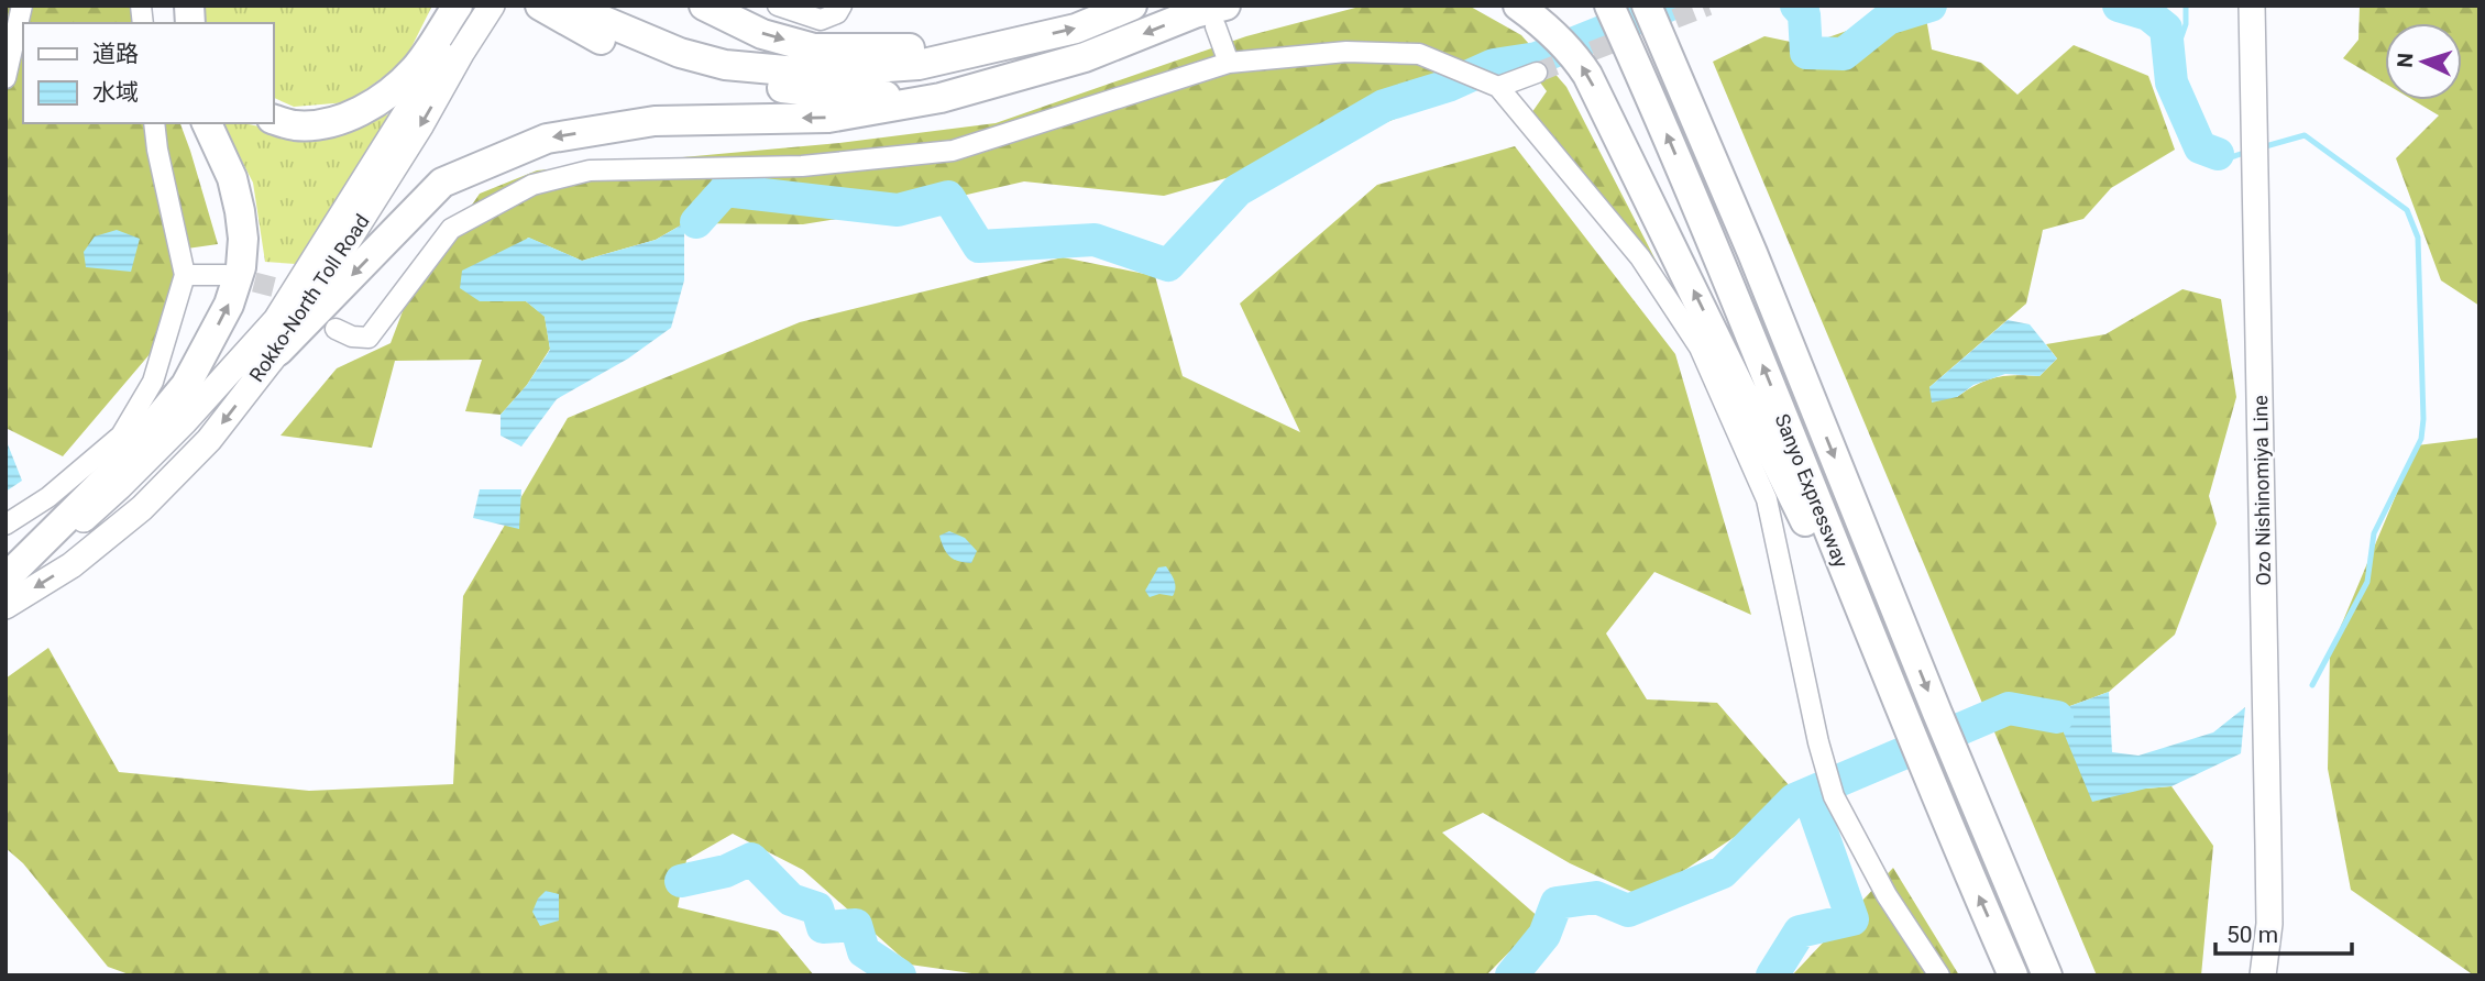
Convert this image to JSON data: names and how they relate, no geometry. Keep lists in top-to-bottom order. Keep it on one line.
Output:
{"streets":{"highway":["Sanyo Expressway"],"main road":["Rokko-North Toll Road","Ozo Nishinomiya Line"]},"legend":["道路","水域"],"scale_bar":"50 m","north":"left"}
